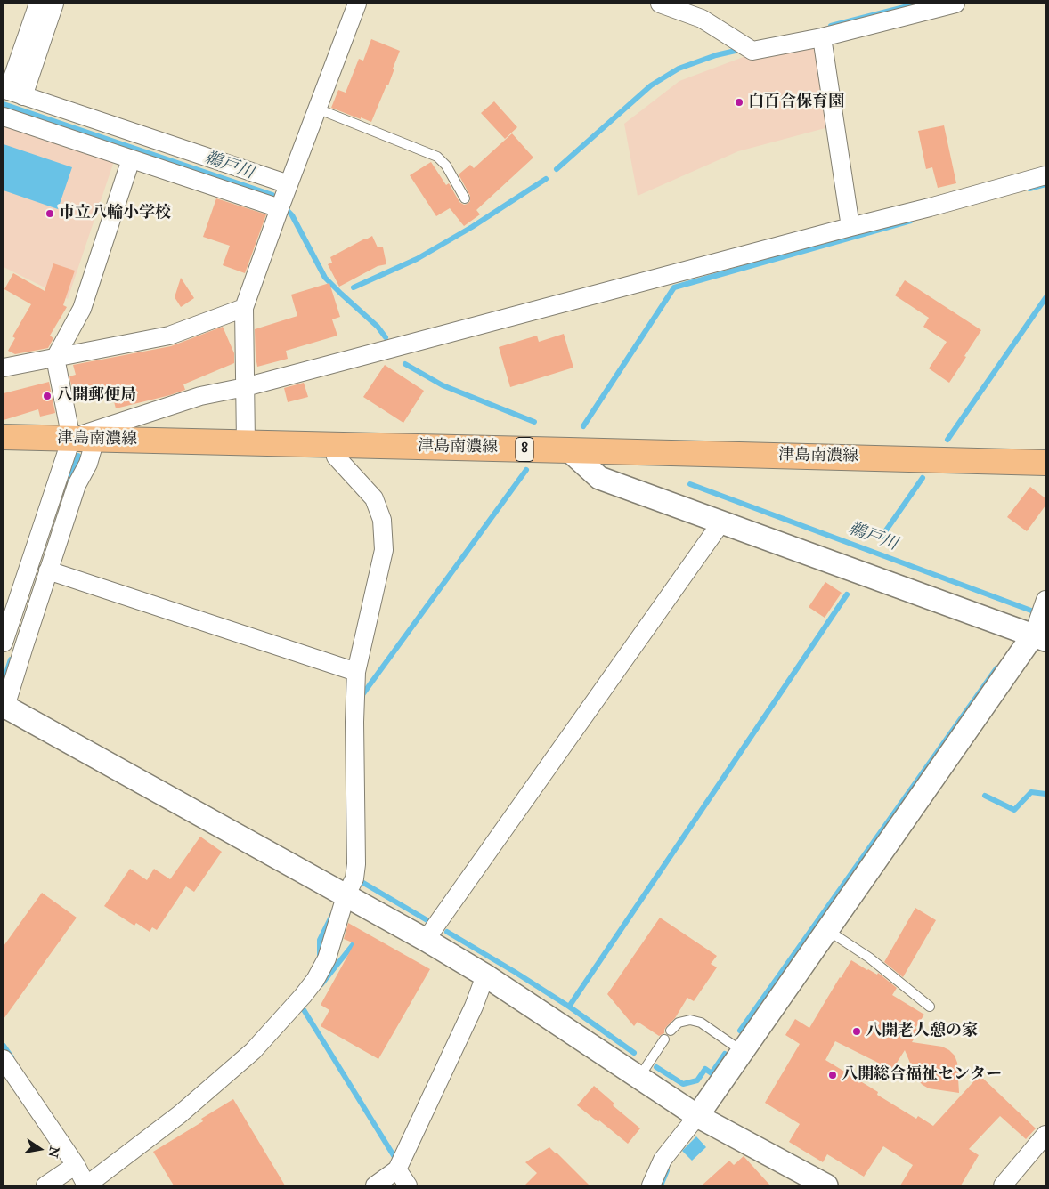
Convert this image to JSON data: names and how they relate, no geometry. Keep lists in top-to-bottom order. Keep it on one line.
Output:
{"streets":{"main road":["津島南濃線","8"]},"water":["鵜戸川"],"places":["白百合保育園","市立八輪小学校","八開郵便局","八開老人憩の家","八開総合福祉センター"],"north":"right"}
